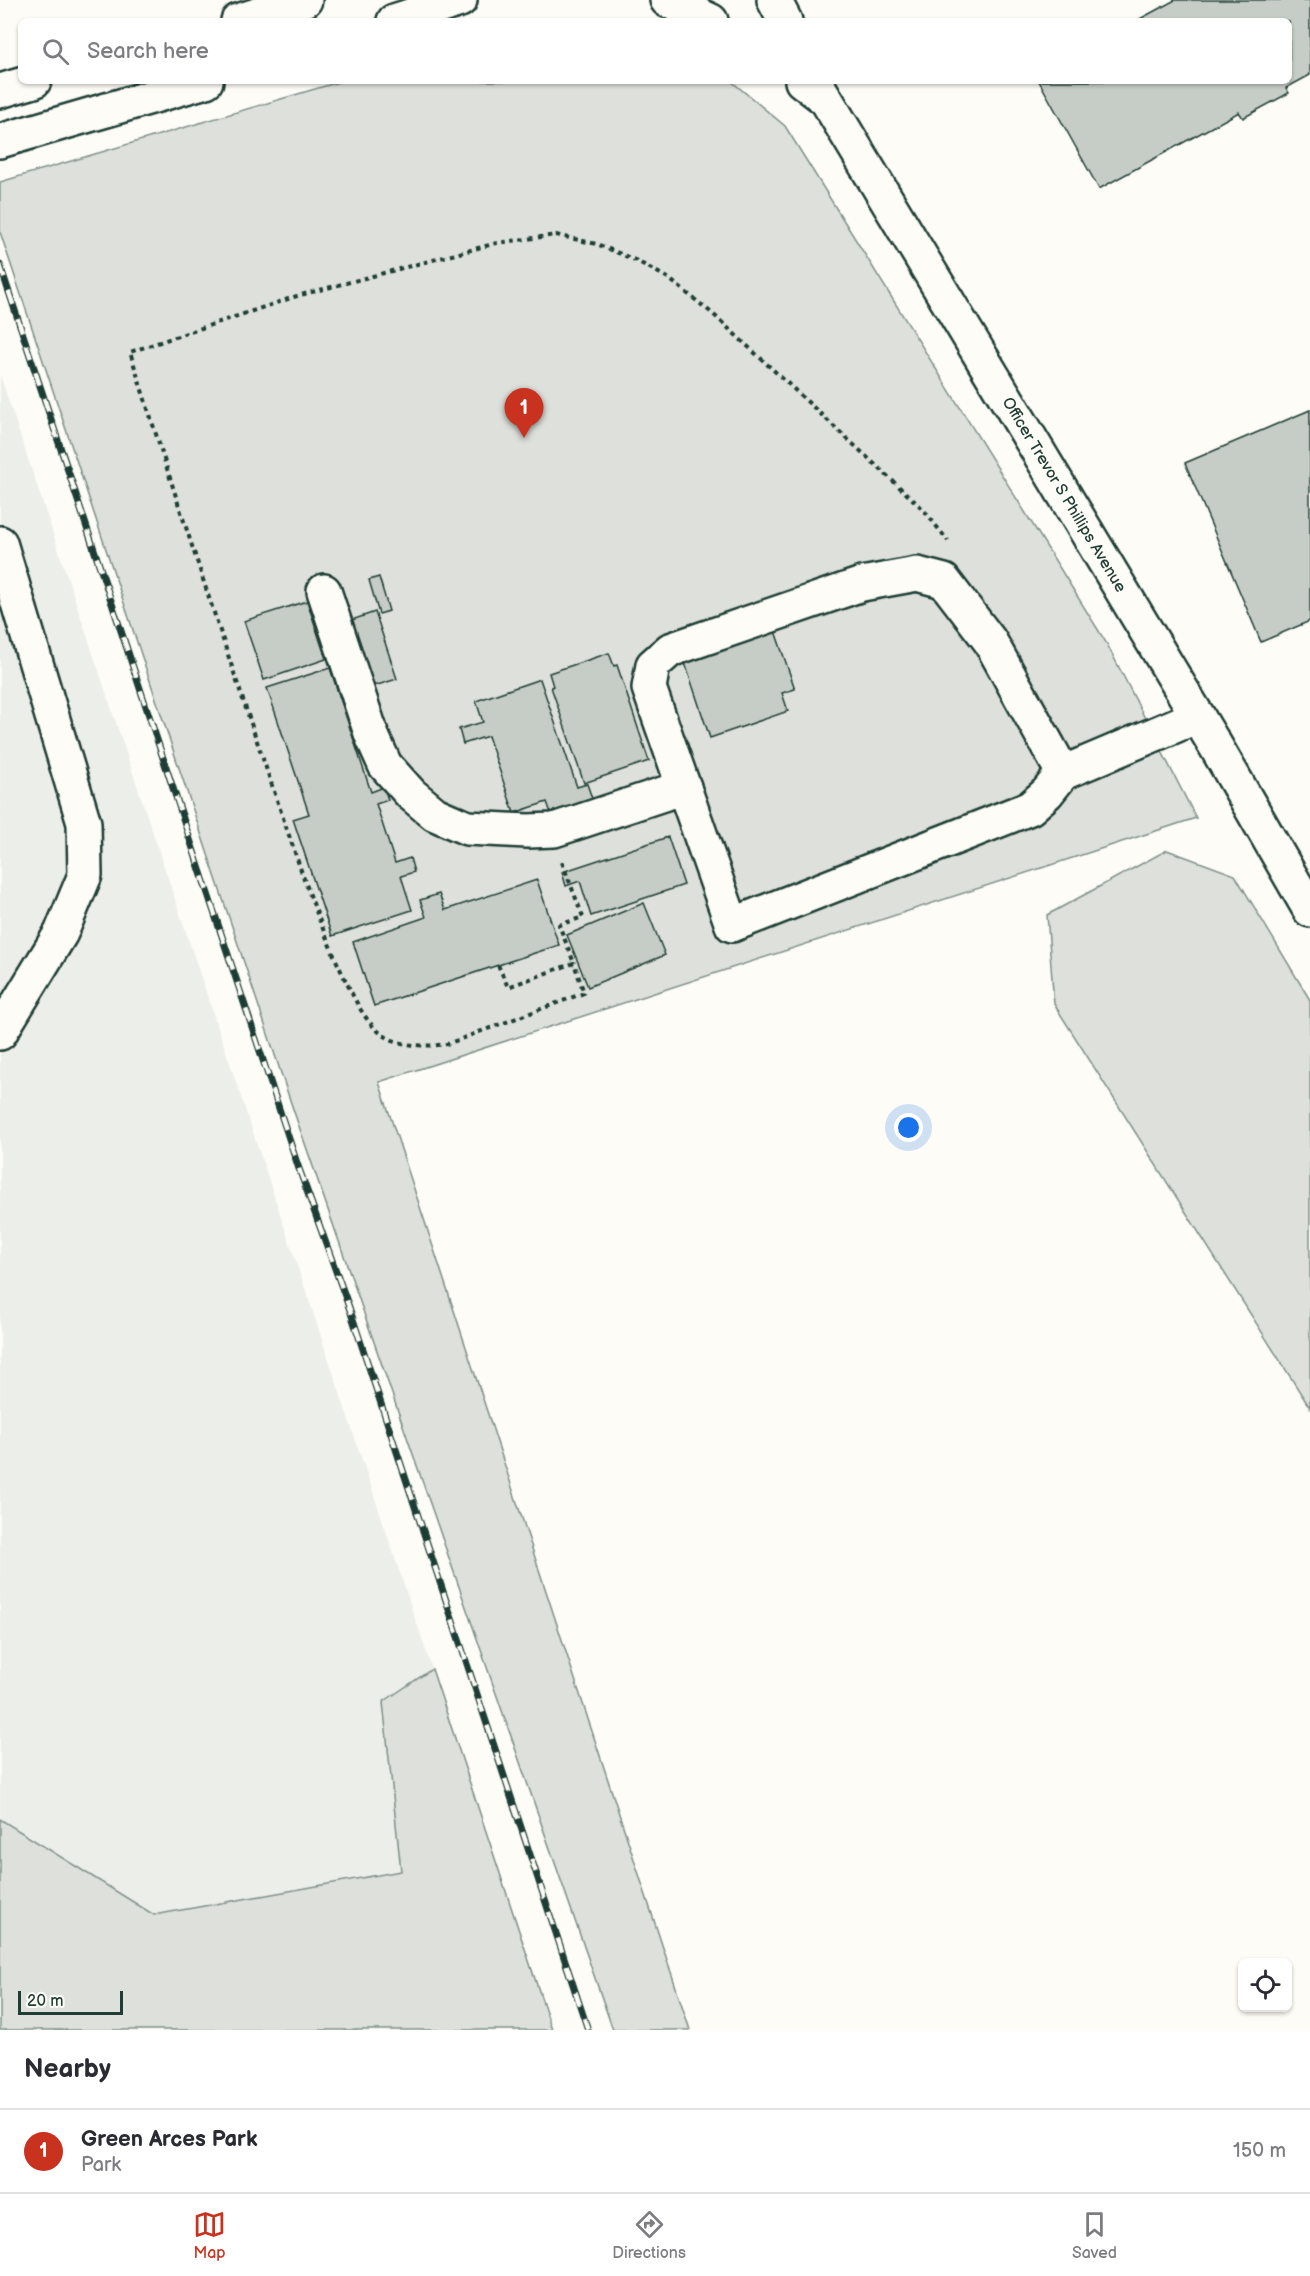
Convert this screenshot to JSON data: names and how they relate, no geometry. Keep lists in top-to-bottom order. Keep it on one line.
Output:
{"streets":{"street":["Officer Trevor S Phillips Avenue"]},"scale_bar":"20 m","page":{"search":"Search here","pins":"1","scale":"20 m","heading":"Nearby","list":[{"mark":"1","name":"Green Arces Park","note":"Park","value":"150 m"}],"nav":["Map","Directions","Saved"]}}
